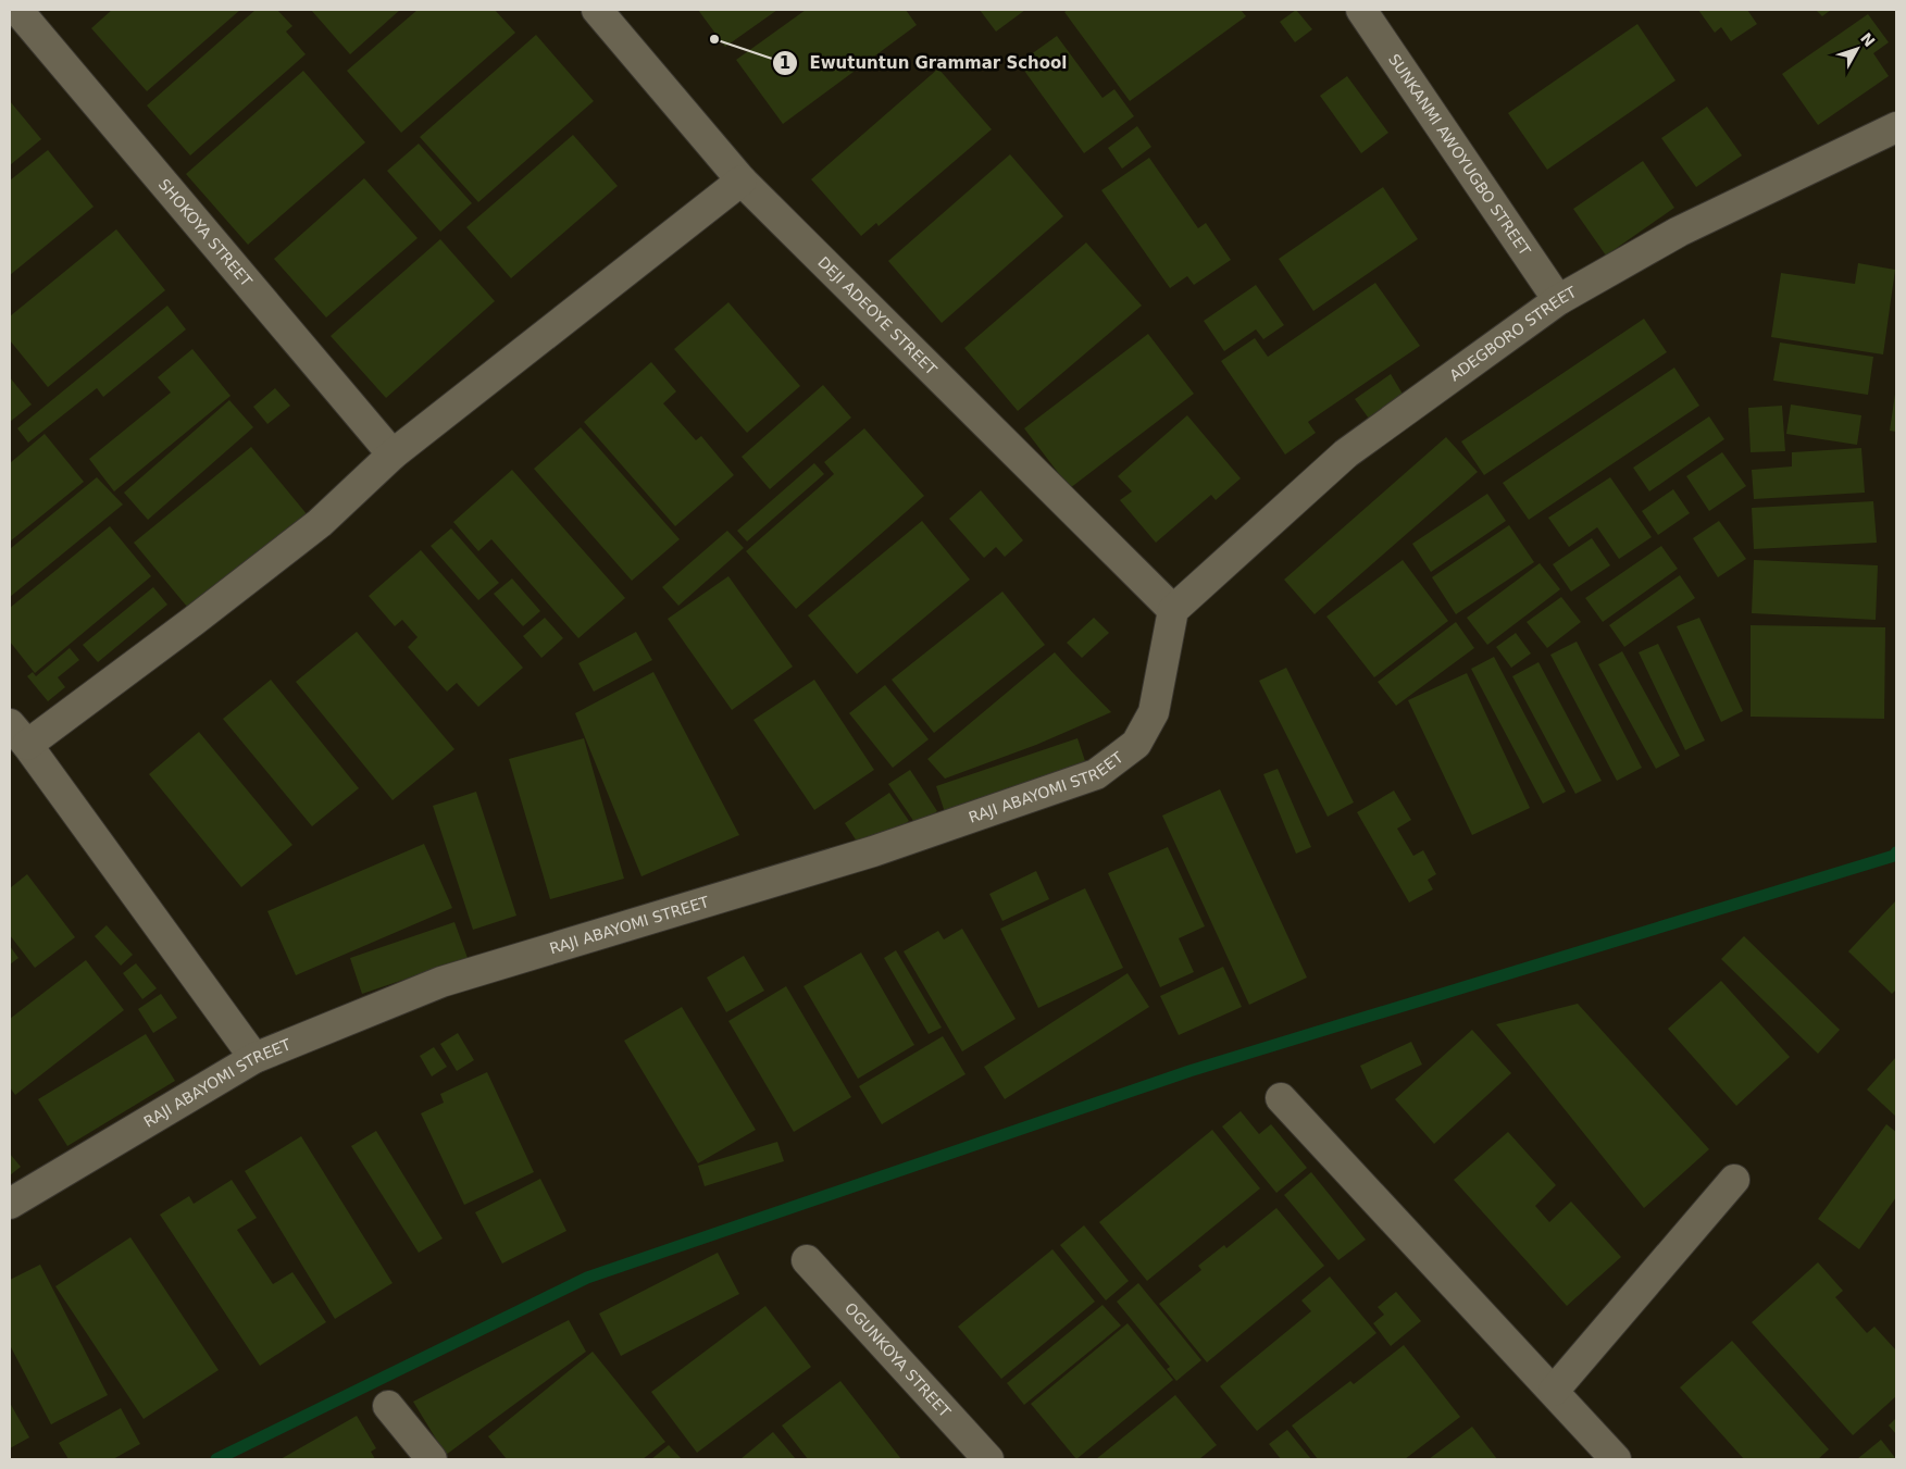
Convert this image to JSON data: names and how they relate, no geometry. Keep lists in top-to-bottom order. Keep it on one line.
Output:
{"streets":{"street":["SUNKANMI AWOYUGBO STREET","SHOKOYA STREET","DEJI ADEOYE STREET","ADEGBORO STREET","RAJI ABAYOMI STREET","OGUNKOYA STREET"]},"crossings":[["SUNKANMI AWOYUGBO STREET","ADEGBORO STREET"],["DEJI ADEOYE STREET","ADEGBORO STREET"],["DEJI ADEOYE STREET","RAJI ABAYOMI STREET"],["ADEGBORO STREET","RAJI ABAYOMI STREET"]],"places":["Ewutuntun Grammar School"],"north":"top right"}
